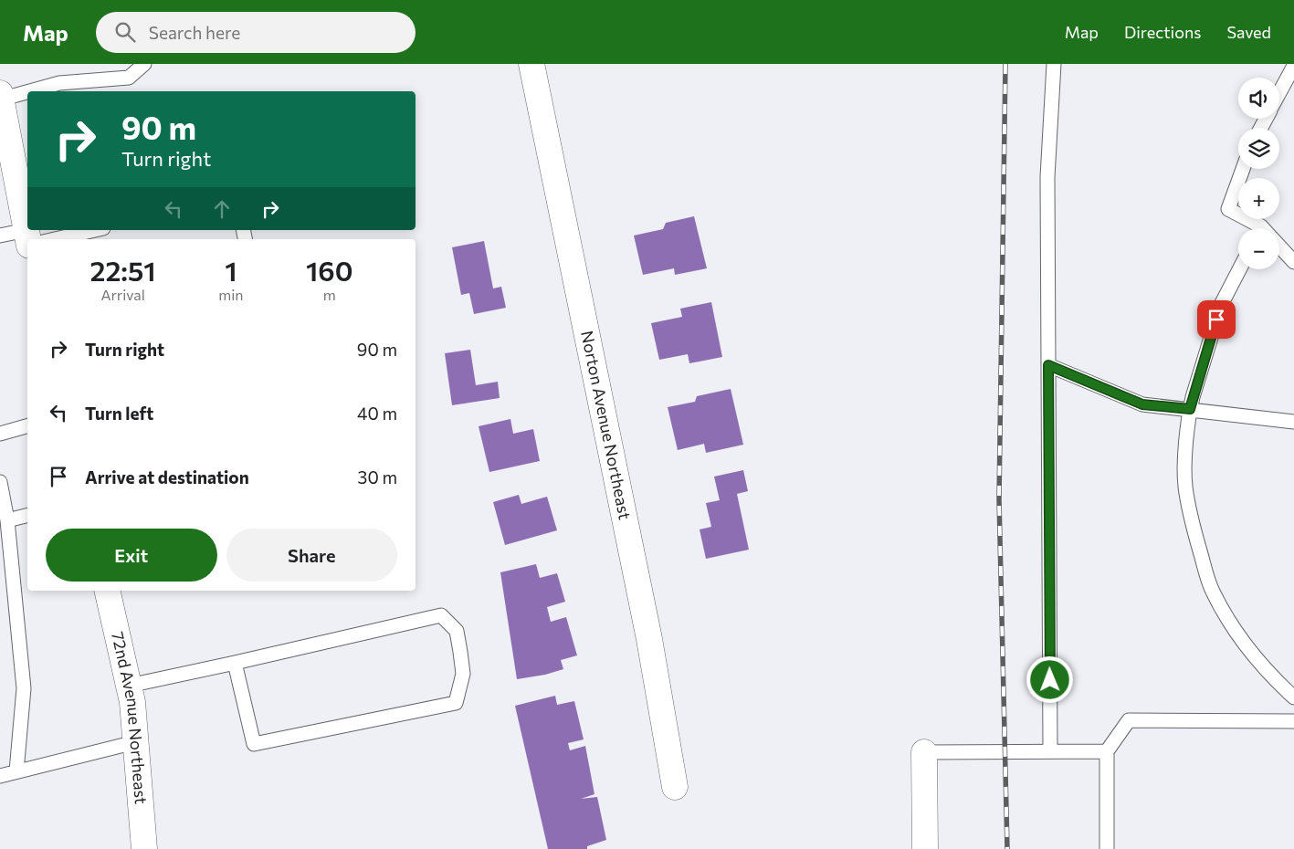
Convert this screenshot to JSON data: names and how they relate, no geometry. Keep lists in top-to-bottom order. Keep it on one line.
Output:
{"streets":{"street":["Norton Avenue Northeast","72nd Avenue Northeast"]},"page":{"header":"Map","search":"Search here","nav":["Map","Directions","Saved"],"map_buttons":["+","−"],"turn":["90 m","Turn right"],"eta":["22:51","Arrival","1","min","160","m"],"list":[{"name":"Turn right","value":"90 m"},{"name":"Turn left","value":"40 m"},{"name":"Arrive at destination","value":"30 m"}],"buttons":["Exit","Share"]}}
